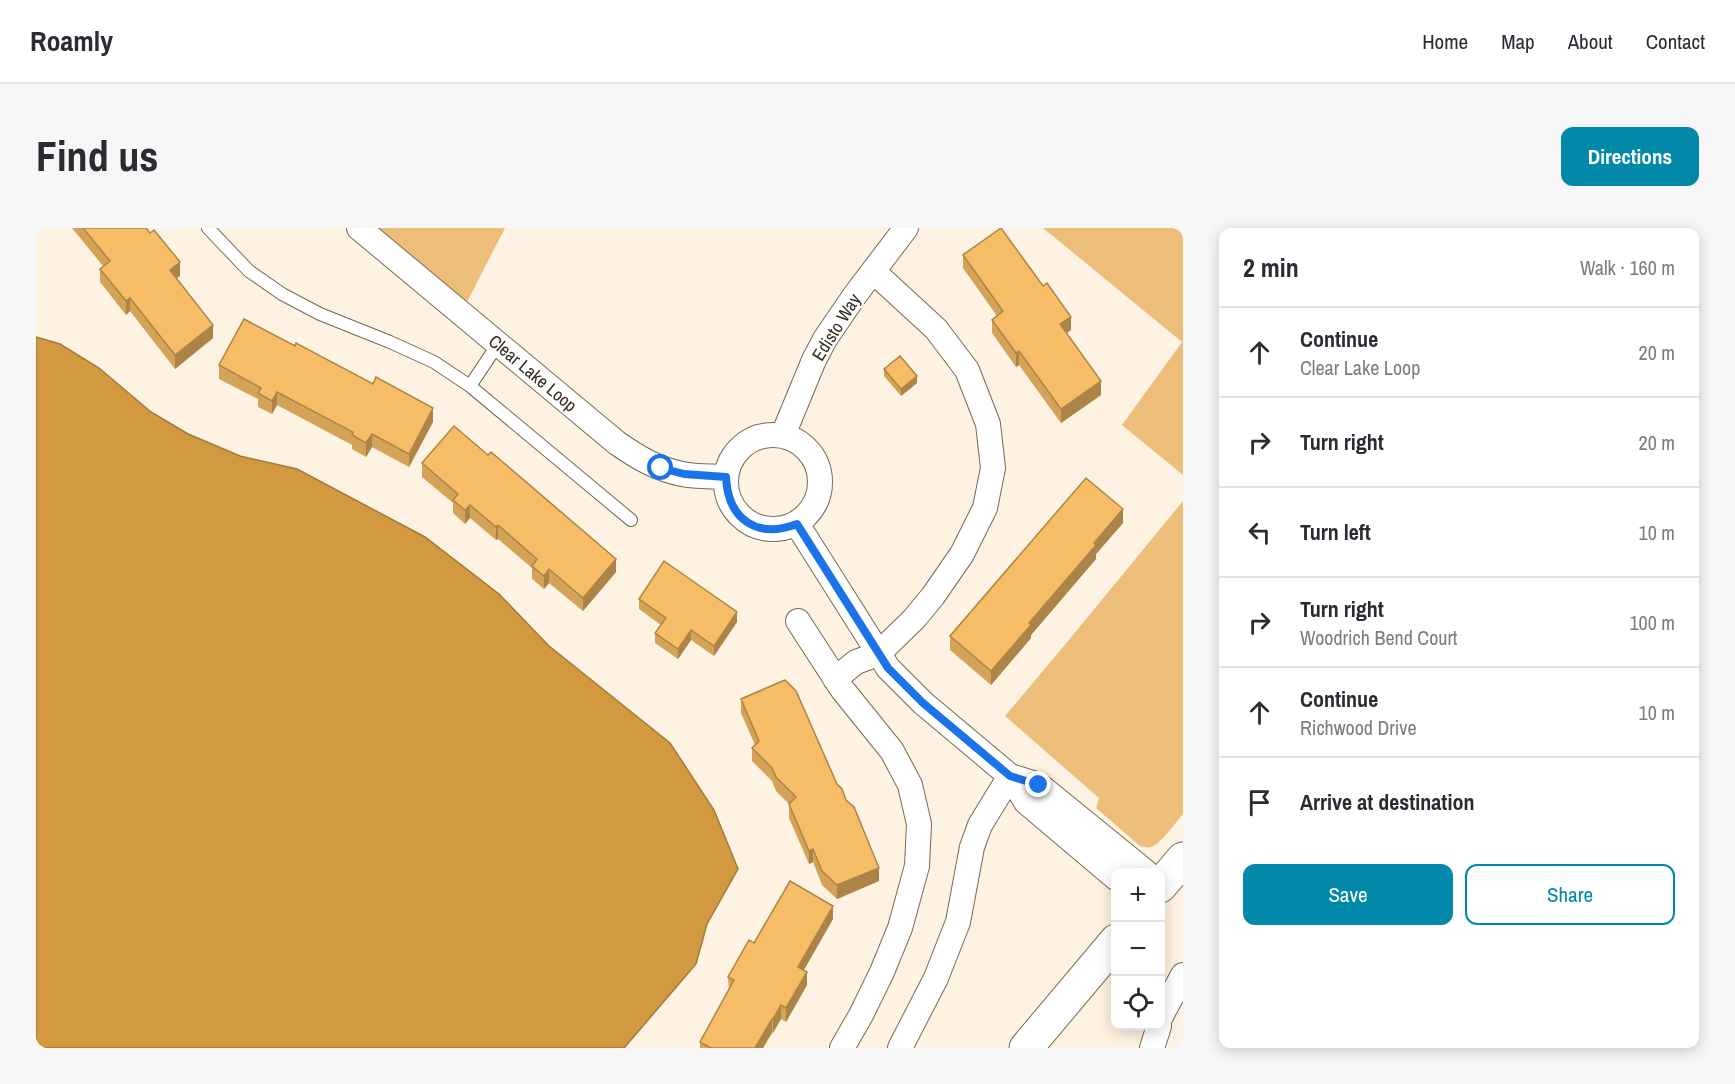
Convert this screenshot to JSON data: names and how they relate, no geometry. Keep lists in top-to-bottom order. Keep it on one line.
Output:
{"streets":{"street":["Edisto Way","Clear Lake Loop"]},"crossings":[["Edisto Way","Clear Lake Loop"]],"page":{"header":"Roamly","nav":["Home","Map","About","Contact"],"buttons":["Directions",["Save","Share"]],"title":"Find us","heading":["2 min","Walk · 160 m"],"list":[["Continue","Clear Lake Loop","20 m"],["Turn right","20 m"],["Turn left","10 m"],["Turn right","Woodrich Bend Court","100 m"],["Continue","Richwood Drive","10 m"],"Arrive at destination"],"map_buttons":["+","−"]}}
